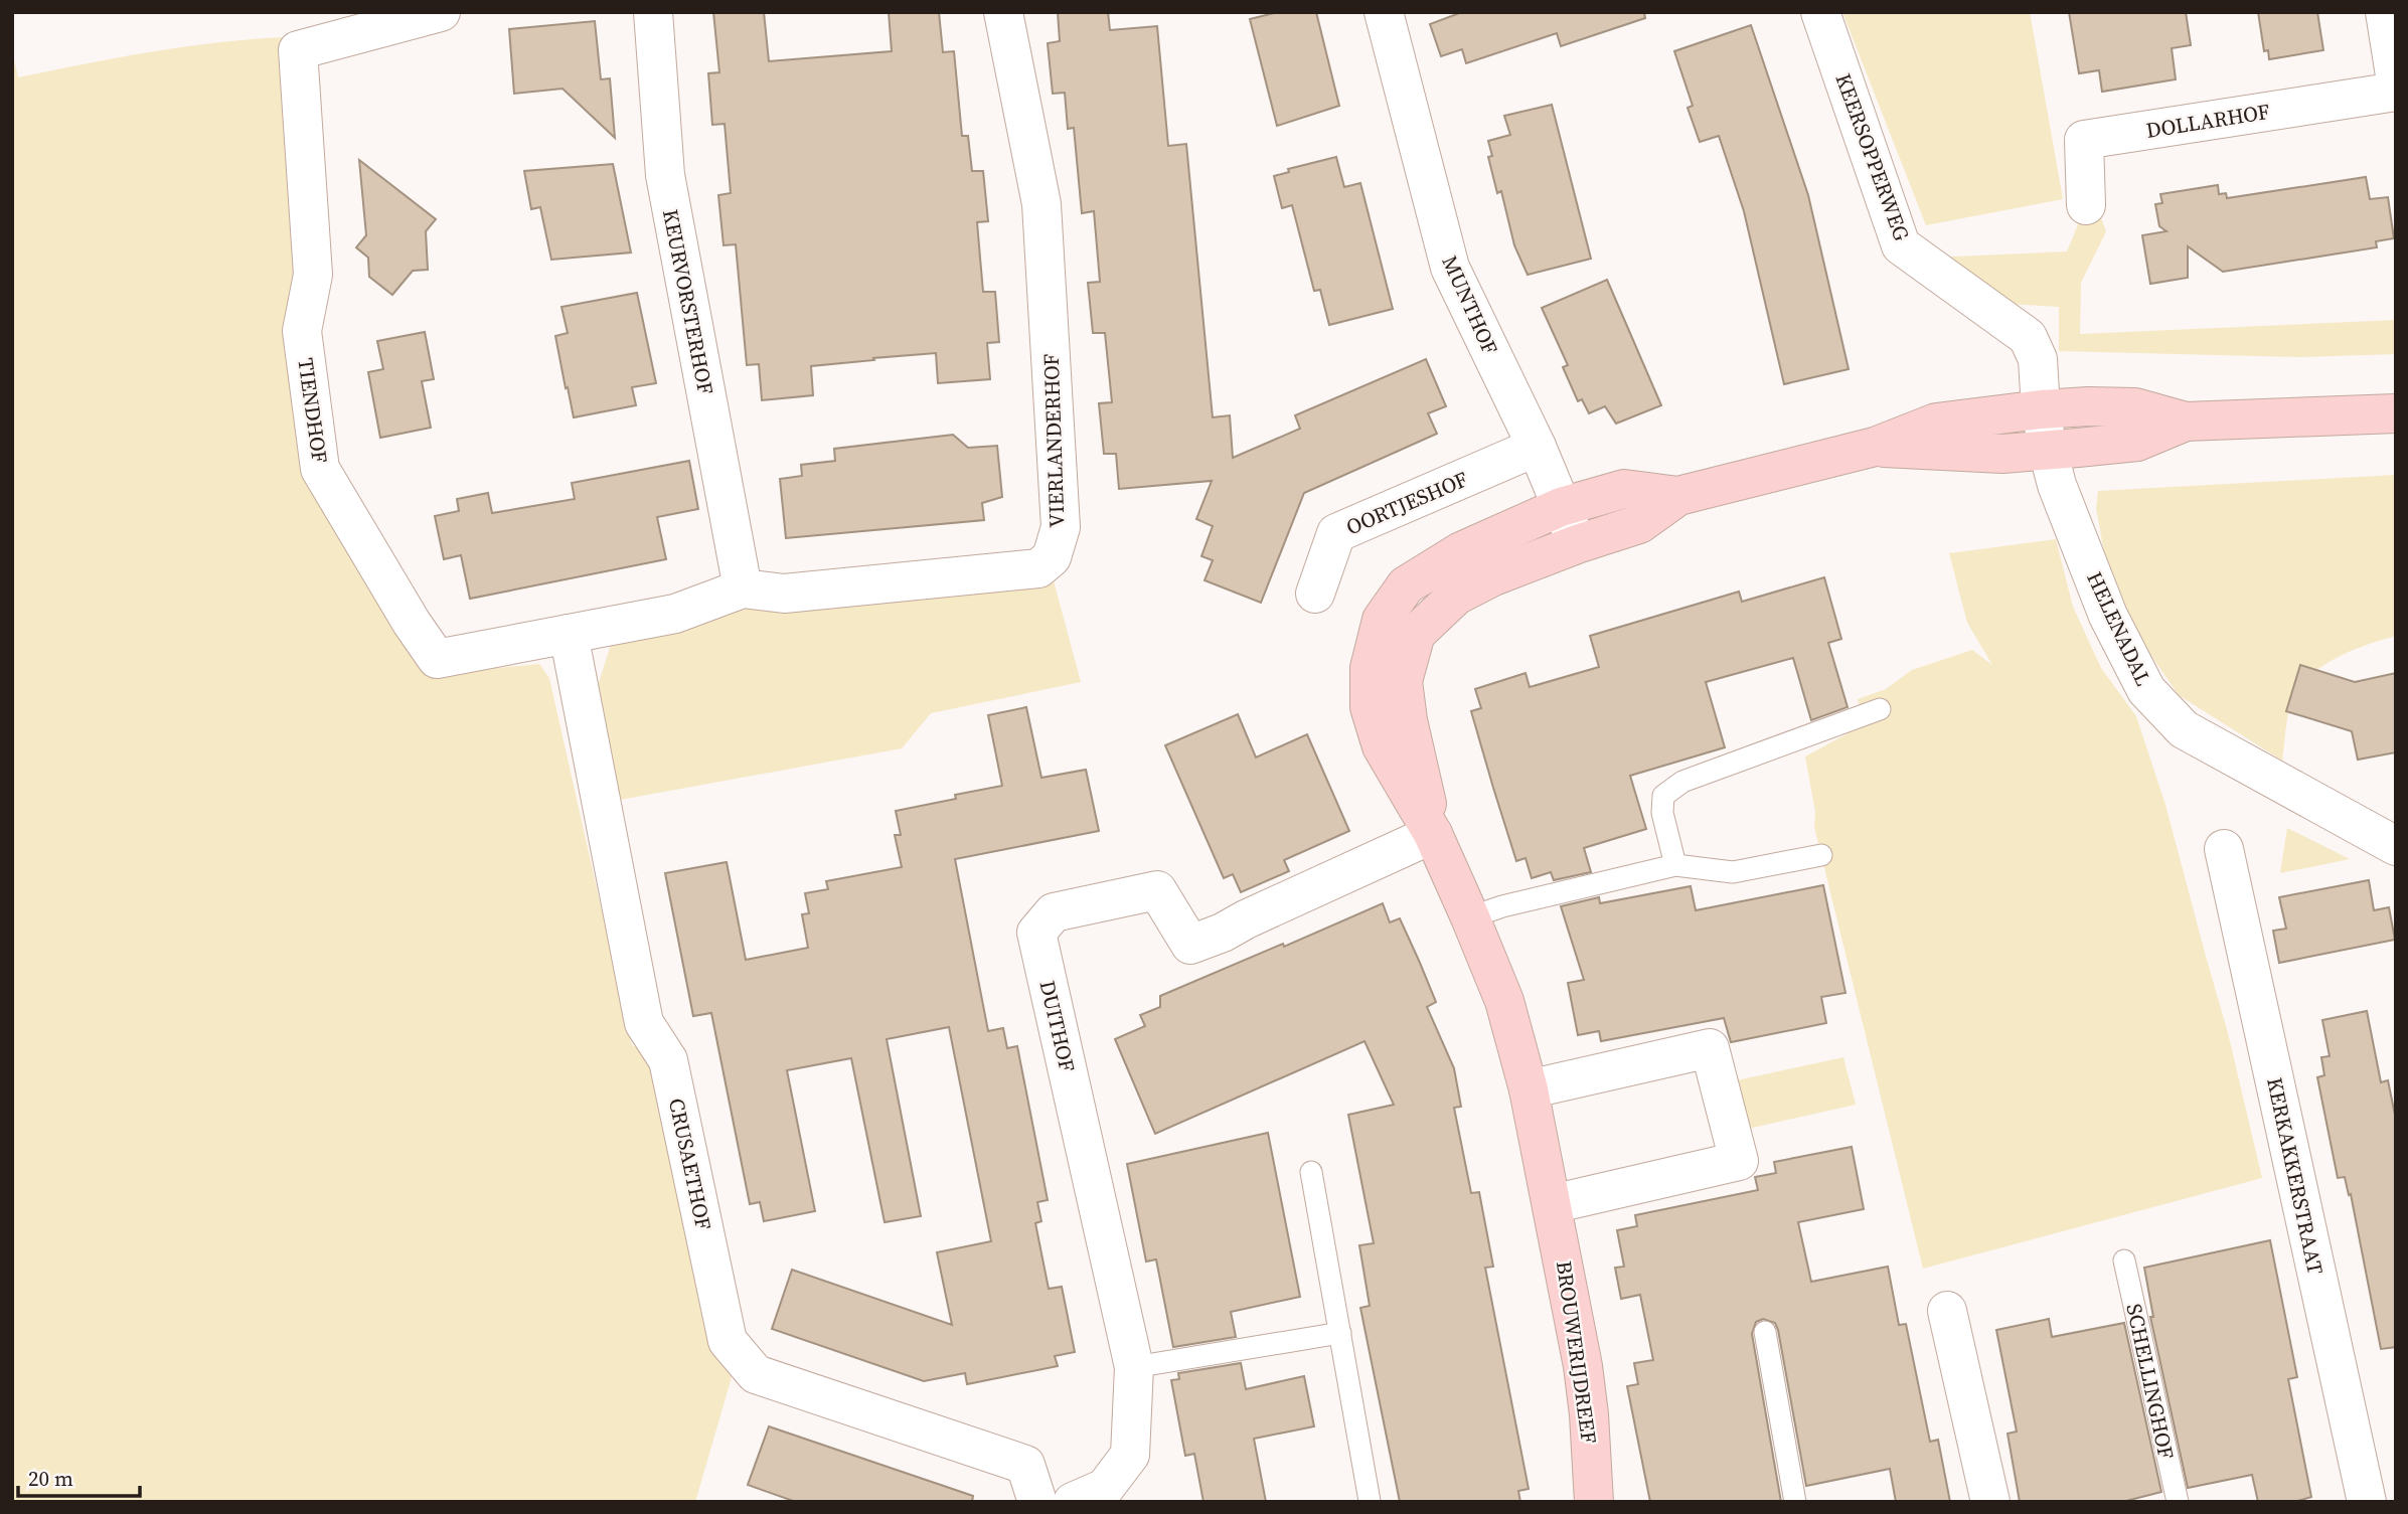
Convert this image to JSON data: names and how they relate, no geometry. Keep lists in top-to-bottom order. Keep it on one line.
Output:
{"streets":{"street":["DOLLARHOF","KEERSOPPERWEG","KEURVORSTERHOF","MUNTHOF","TIENDHOF","VIERLANDERHOF","OORTJESHOF","HELENADAL","DUITHOF","CRUSAETHOF","KERKAKKERSTRAAT","BROUWERIJDREEF"],"lane":["SCHELLINGHOF"]},"crossings":[["KEERSOPPERWEG","HELENADAL"],["KEERSOPPERWEG","BROUWERIJDREEF"],["KEURVORSTERHOF","TIENDHOF"],["KEURVORSTERHOF","VIERLANDERHOF"],["MUNTHOF","OORTJESHOF"],["MUNTHOF","BROUWERIJDREEF"],["TIENDHOF","VIERLANDERHOF"],["TIENDHOF","CRUSAETHOF"],["HELENADAL","BROUWERIJDREEF"],["DUITHOF","BROUWERIJDREEF"]],"scale_bar":"20 m"}
